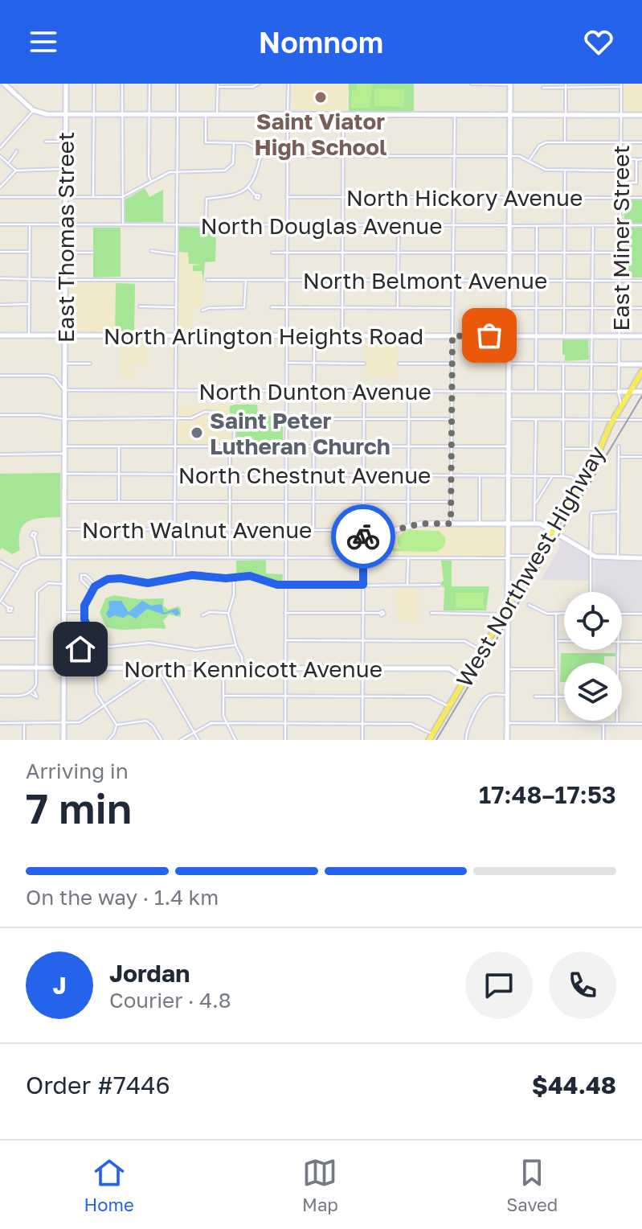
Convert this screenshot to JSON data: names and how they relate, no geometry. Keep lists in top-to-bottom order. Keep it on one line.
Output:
{"streets":{"main road":["West Northwest Highway"],"street":["North Hickory Avenue","North Douglas Avenue","East Thomas Street","East Miner Street","North Belmont Avenue","North Arlington Heights Road","North Dunton Avenue","North Chestnut Avenue","North Walnut Avenue","North Kennicott Avenue"]},"crossings":[["North Hickory Avenue","East Miner Street"],["North Douglas Avenue","East Thomas Street"],["North Douglas Avenue","East Miner Street"],["East Thomas Street","North Arlington Heights Road"],["East Thomas Street","North Dunton Avenue"],["East Thomas Street","North Chestnut Avenue"],["East Thomas Street","North Walnut Avenue"],["East Thomas Street","North Kennicott Avenue"],["East Miner Street","North Belmont Avenue"],["East Miner Street","North Arlington Heights Road"],["East Miner Street","North Dunton Avenue"],["East Miner Street","West Northwest Highway"],["North Dunton Avenue","West Northwest Highway"],["North Chestnut Avenue","West Northwest Highway"],["North Walnut Avenue","West Northwest Highway"],["West Northwest Highway","North Kennicott Avenue"]],"places":["Saint Viator High School","Saint Peter Lutheran Church"],"page":{"header":"Nomnom","heading":["7 min","Arriving in","17:48–17:53"],"panel":["Jordan","Courier · 4.8","Order #7446","$44.48"],"bar":"On the way · 1.4 km","round":"J","tabs":["Home","Map","Saved"]}}
